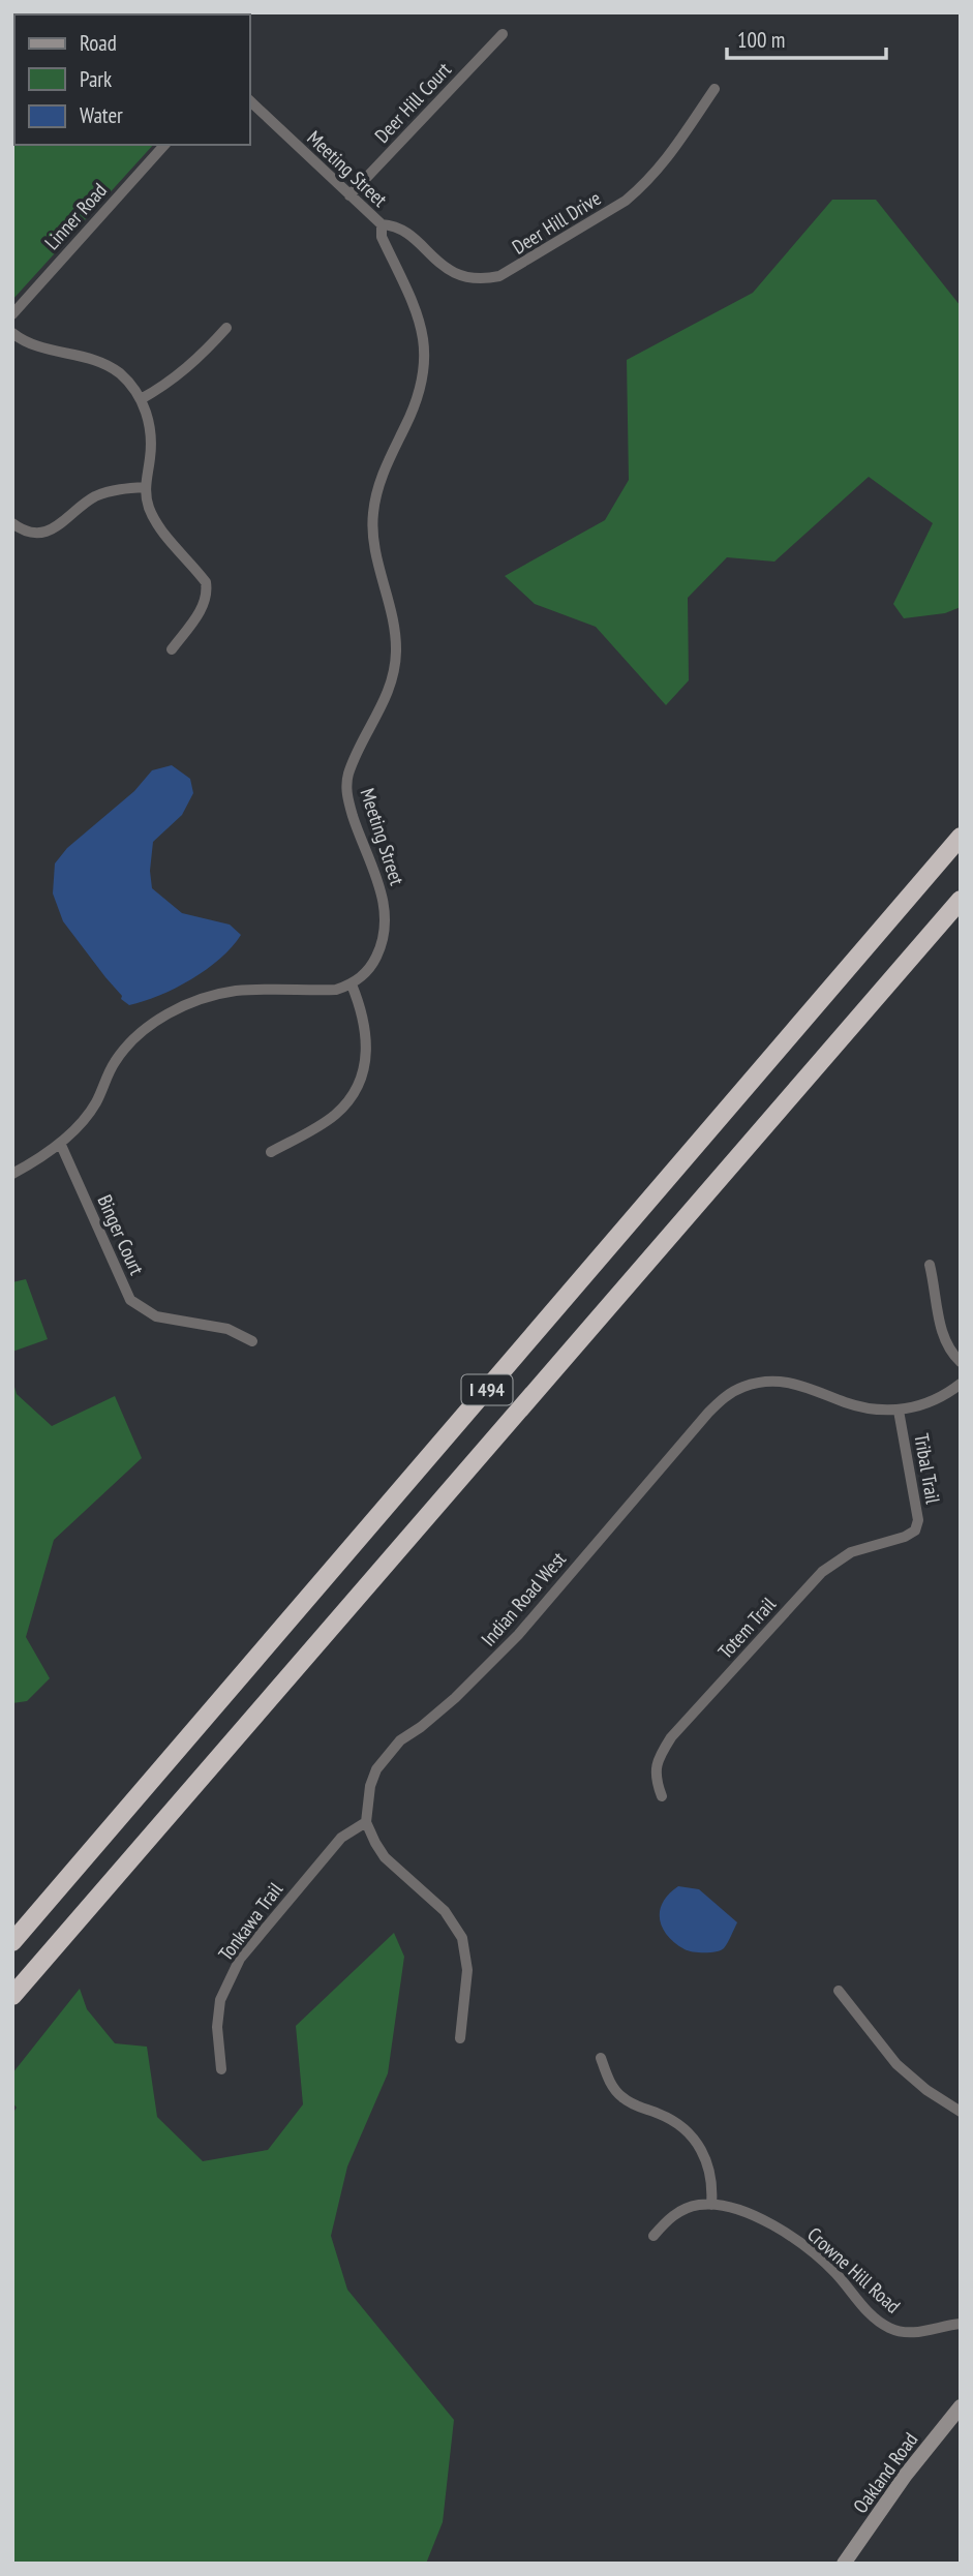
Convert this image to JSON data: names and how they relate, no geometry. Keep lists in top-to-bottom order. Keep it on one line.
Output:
{"streets":{"highway":["I 494"],"street":["Deer Hill Court","Meeting Street","Linner Road","Deer Hill Drive","Binger Court","Tribal Trail","Indian Road West","Totem Trail","Tonkawa Trail","Crowne Hill Road","Oakland Road"]},"crossings":[["Deer Hill Court","Meeting Street"],["Meeting Street","Deer Hill Drive"],["Tribal Trail","Indian Road West"],["Tribal Trail","Totem Trail"],["Indian Road West","Tonkawa Trail"]],"legend":["Road","Park","Water"],"scale_bar":"100 m"}
